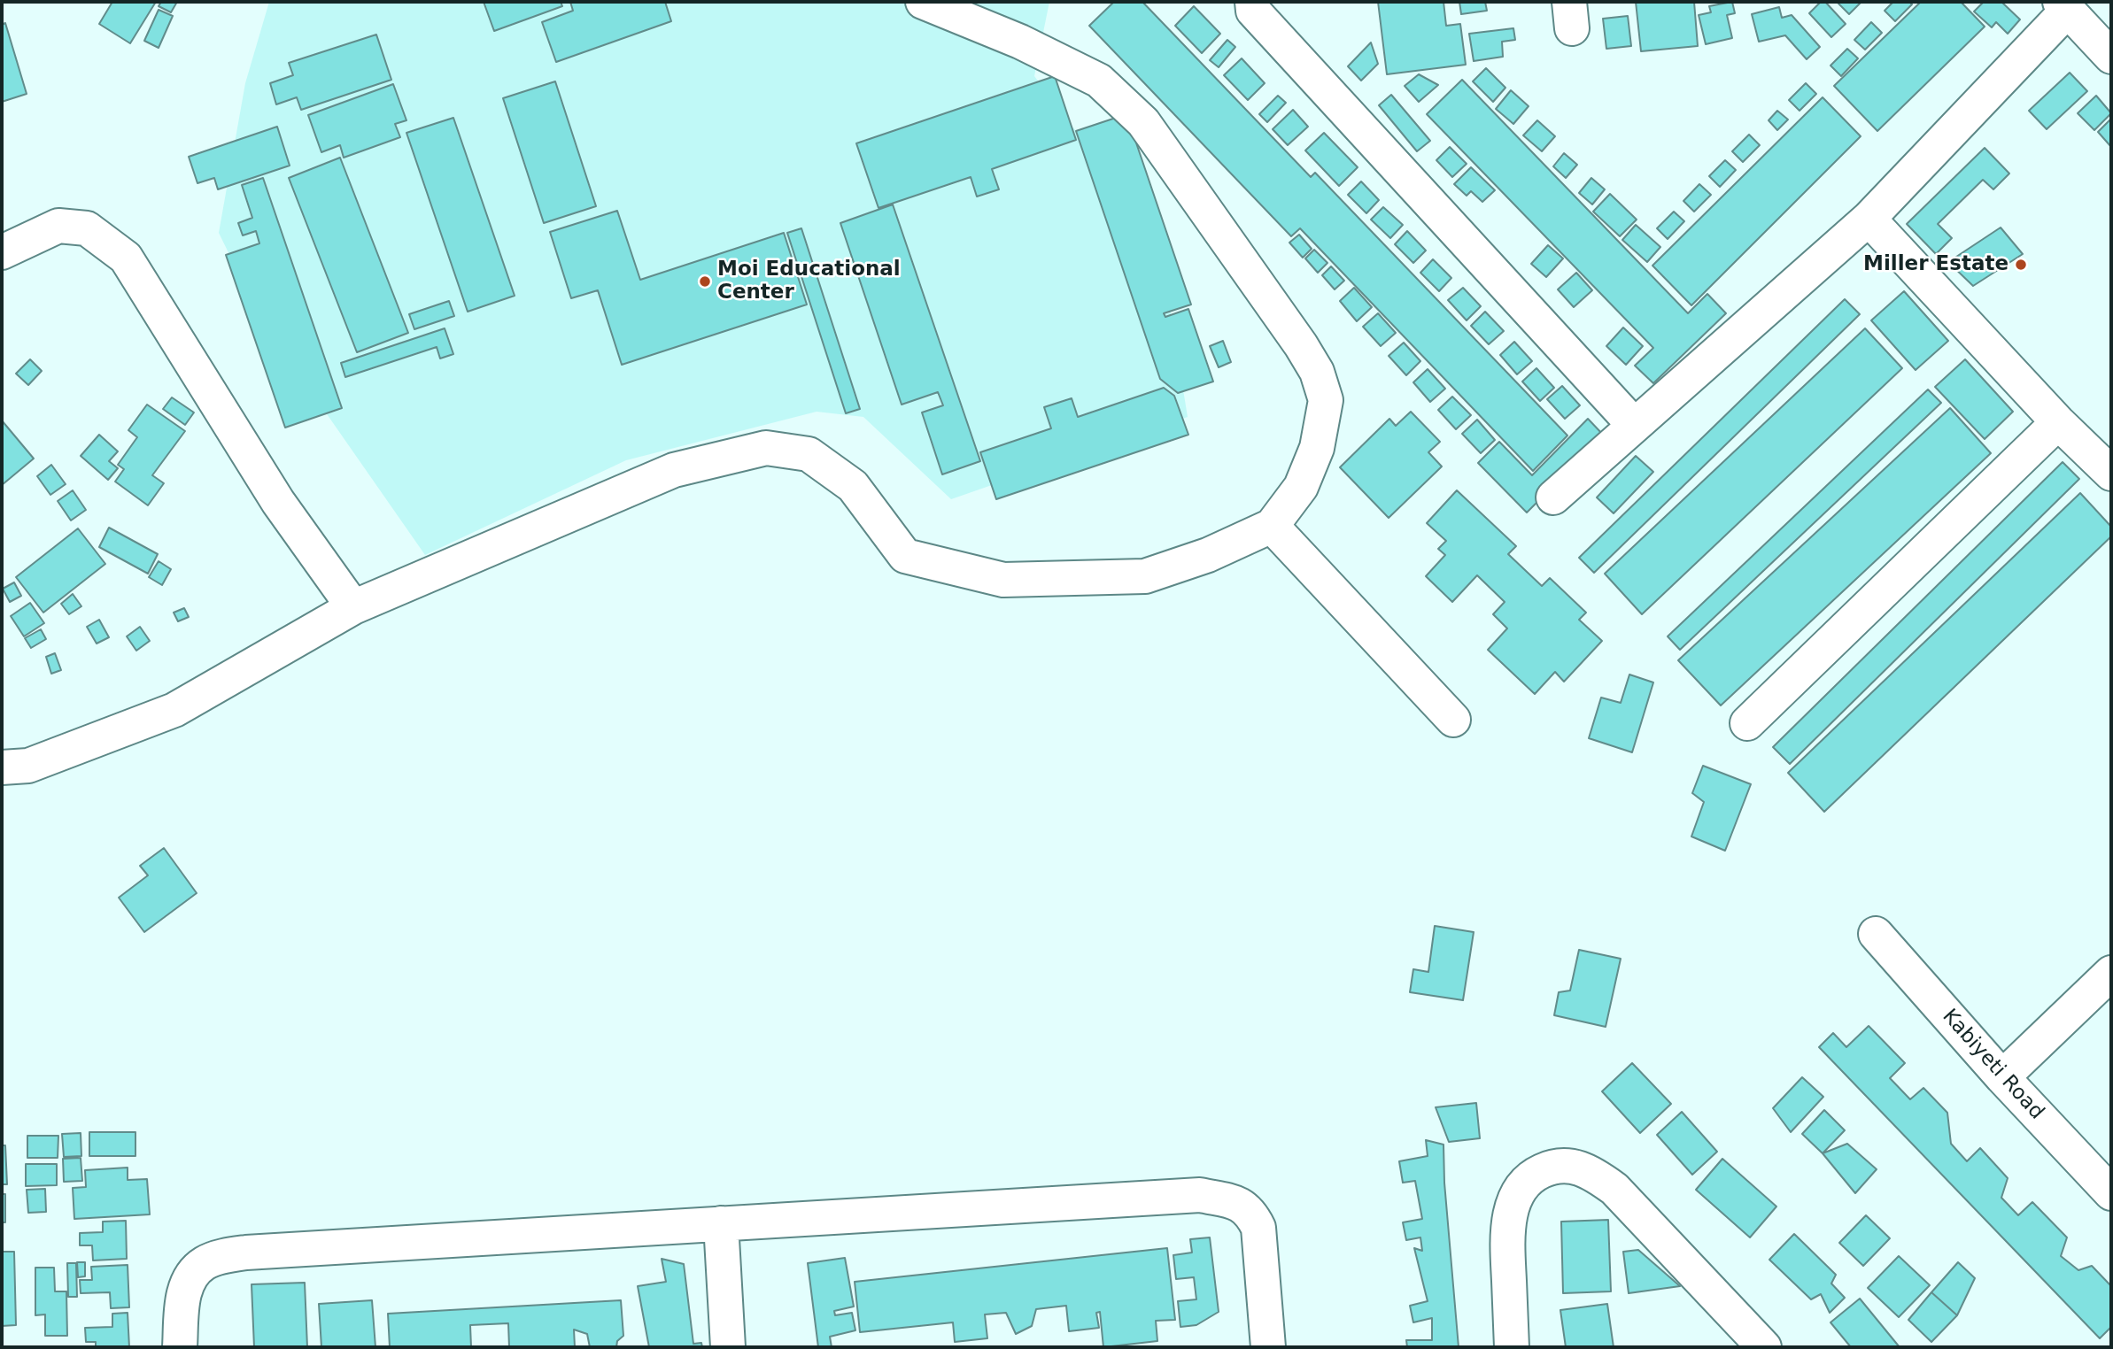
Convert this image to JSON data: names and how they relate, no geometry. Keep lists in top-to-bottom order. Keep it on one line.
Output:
{"streets":{"street":["Kabiyeti Road"]},"places":["Miller Estate","Moi Educational Center"]}
